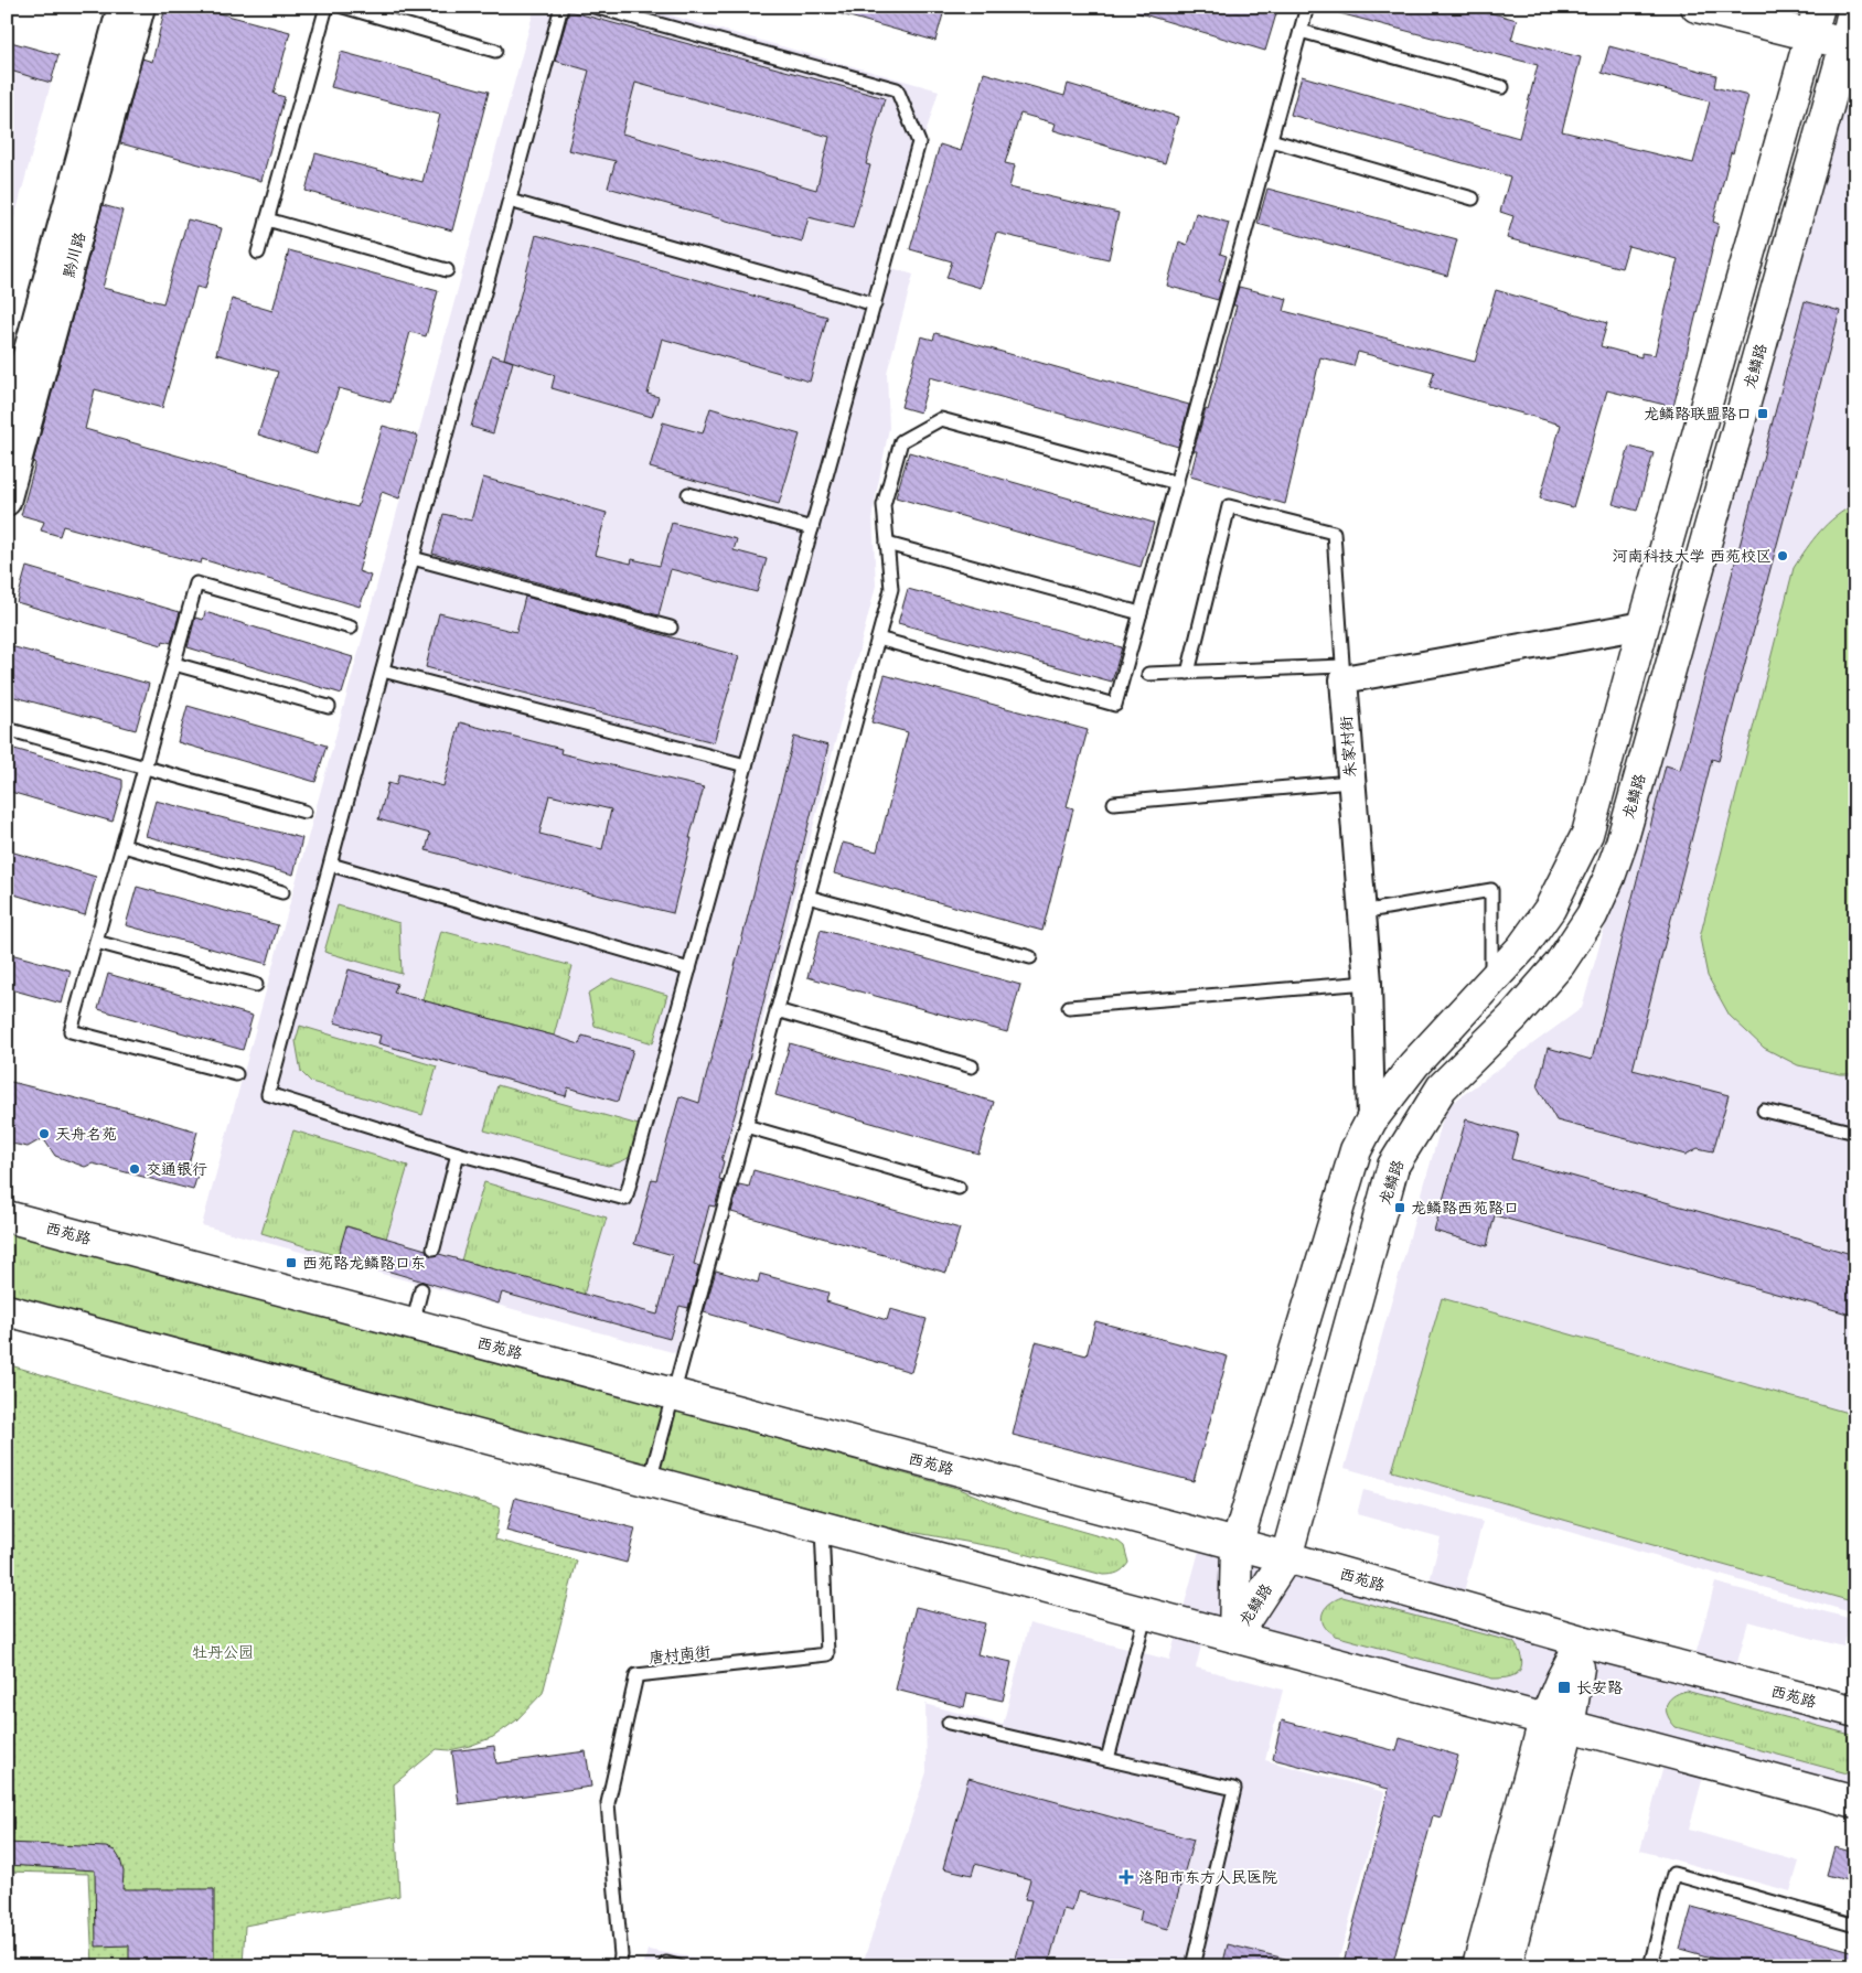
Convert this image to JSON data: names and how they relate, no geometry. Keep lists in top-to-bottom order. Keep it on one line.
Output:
{"streets":{"main road":["龙鳞路","西苑路"],"street":["黔川路","朱家村街"],"lane":["唐村南街"]},"crossings":[["龙鳞路","朱家村街"],["龙鳞路","西苑路"]],"parks":["牡丹公园"],"places":{"transit":["龙鳞路联盟路口","龙鳞路西苑路口","西苑路龙鳞路口东","长安路"],"other":["河南科技大学 西苑校区","天舟名苑","交通银行"],"health":["洛阳市东方人民医院"]}}
